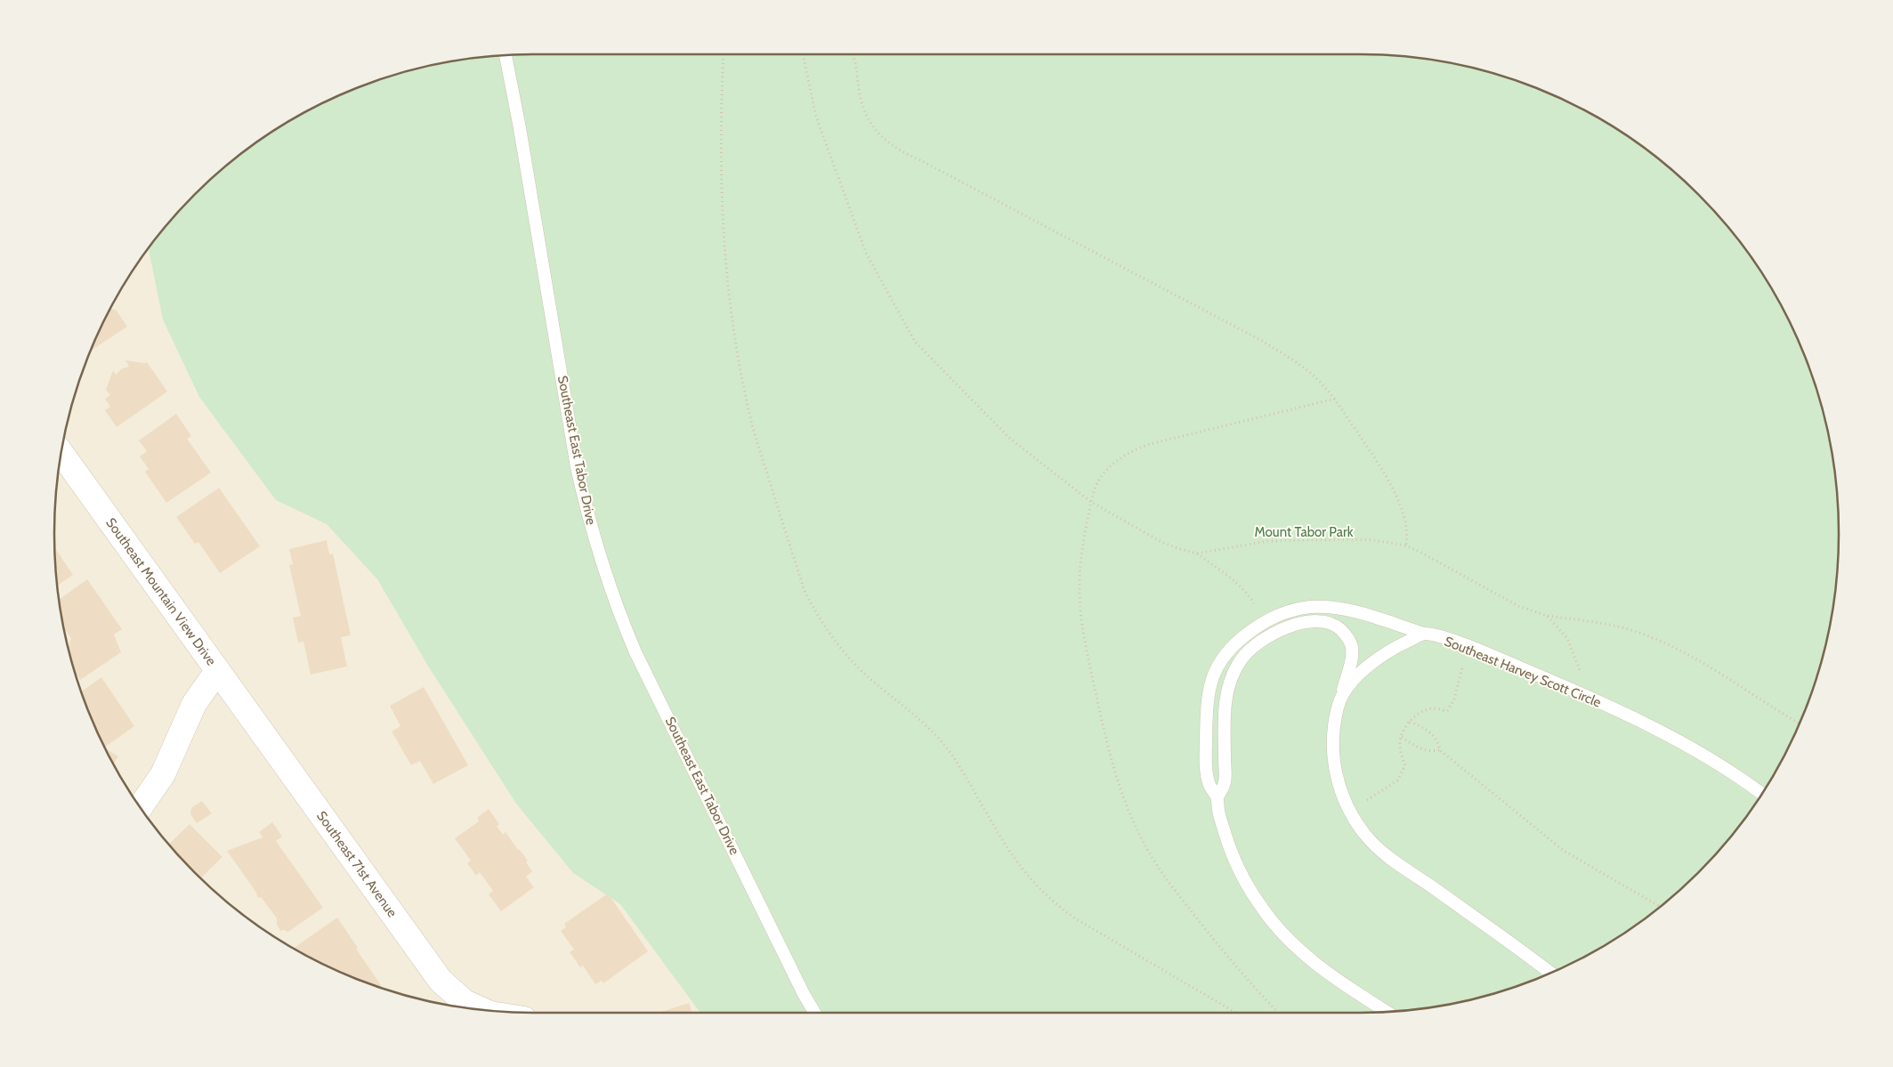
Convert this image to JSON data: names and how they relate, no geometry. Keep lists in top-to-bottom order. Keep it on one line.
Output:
{"streets":{"street":["Southeast Mountain View Drive","Southeast 71st Avenue"],"lane":["Southeast East Tabor Drive","Southeast Harvey Scott Circle"]},"crossings":[["Southeast Mountain View Drive","Southeast 71st Avenue"]],"parks":["Mount Tabor Park"]}
